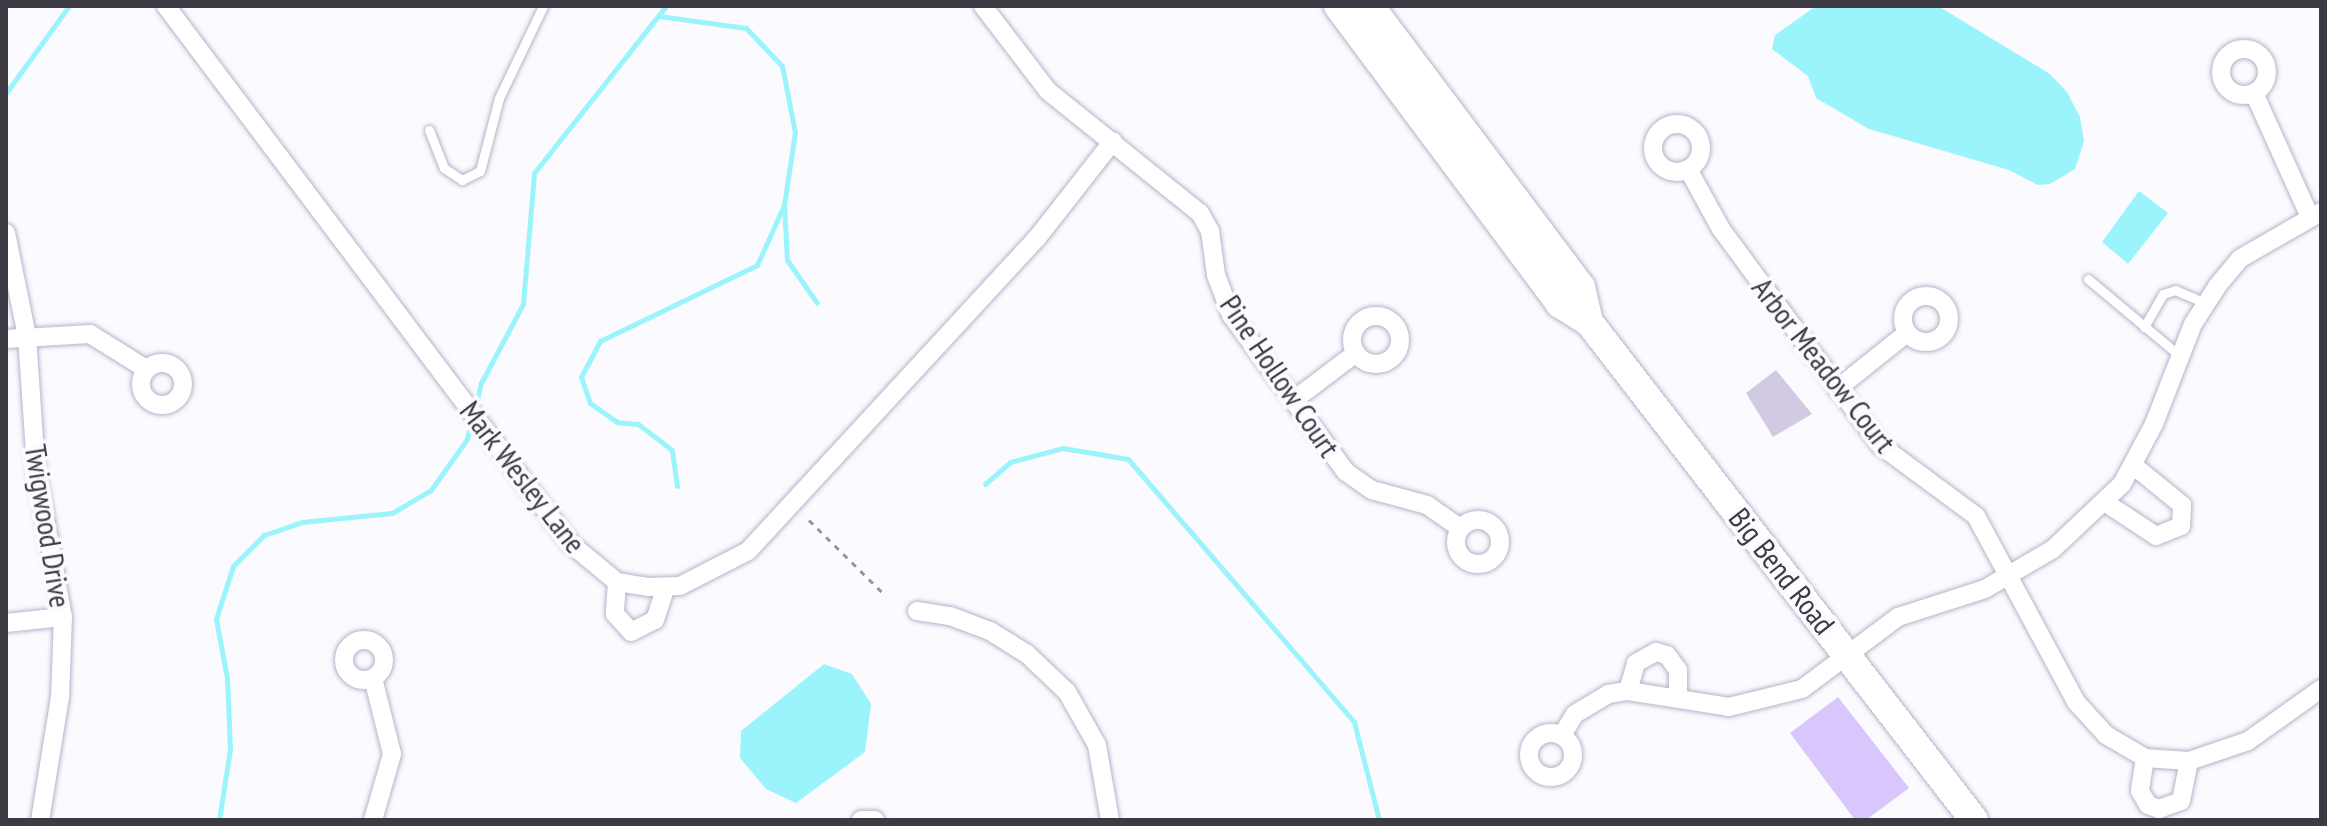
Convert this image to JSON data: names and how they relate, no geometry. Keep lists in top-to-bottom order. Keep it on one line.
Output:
{"streets":{"main road":["Big Bend Road"],"street":["Arbor Meadow Court","Pine Hollow Court","Mark Wesley Lane","Twigwood Drive"]}}
